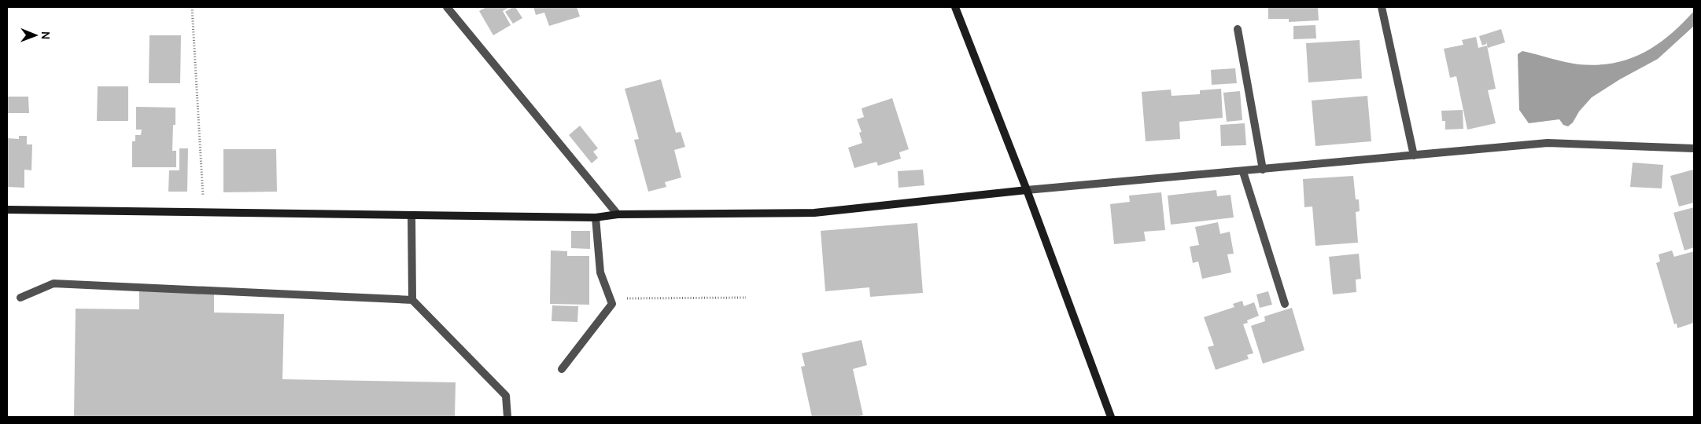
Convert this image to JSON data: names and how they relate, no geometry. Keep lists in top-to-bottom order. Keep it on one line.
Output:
{"north":"right"}
